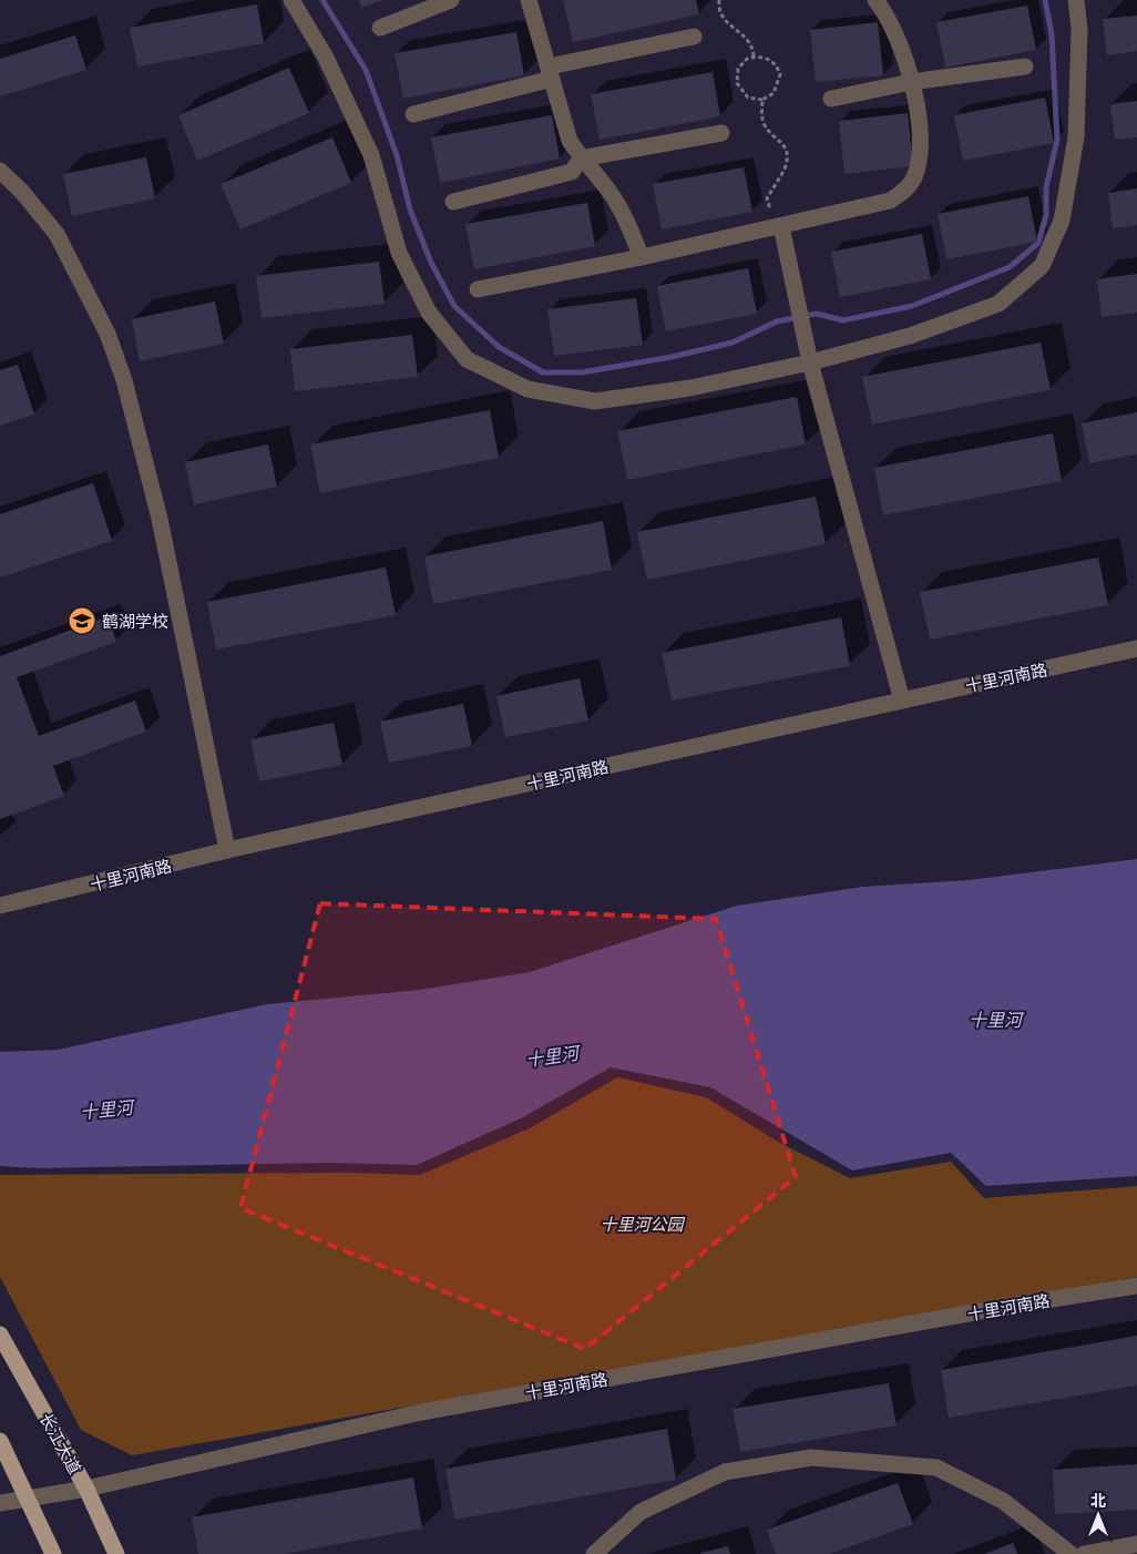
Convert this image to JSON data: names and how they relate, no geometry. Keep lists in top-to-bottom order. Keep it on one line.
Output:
{"streets":{"main road":["长江大道"],"street":["十里河南路"]},"crossings":[["十里河南路","长江大道"]],"water":["十里河"],"parks":["十里河公园"],"places":{"school or university":["鹤湖学校"]},"north":"top"}
